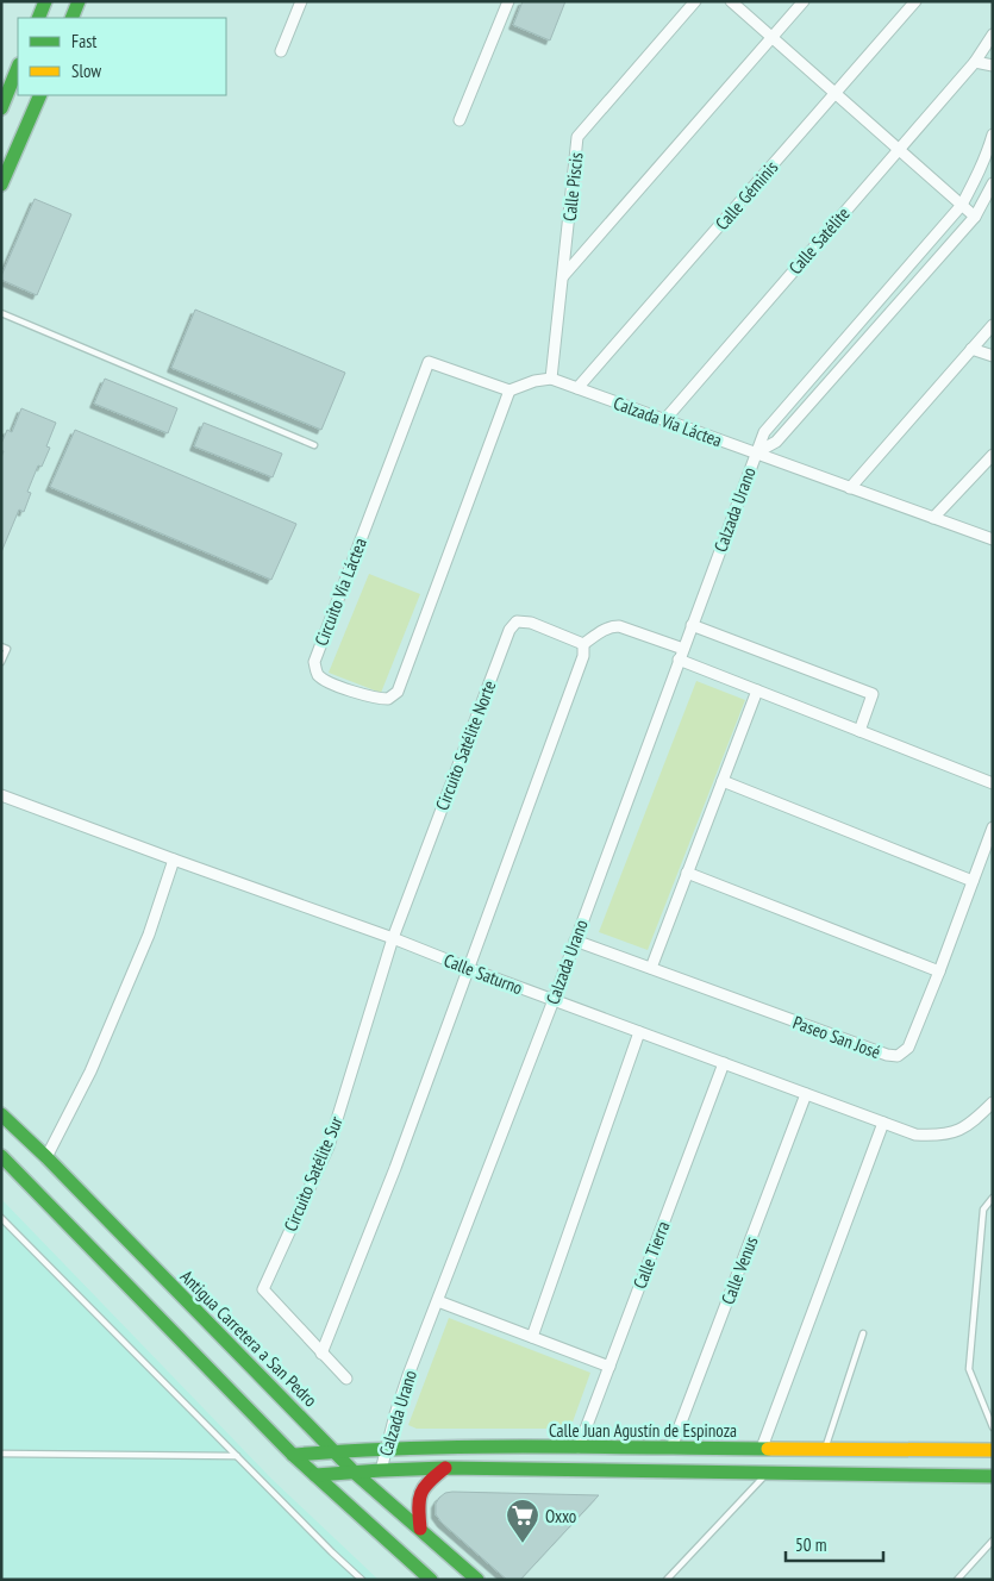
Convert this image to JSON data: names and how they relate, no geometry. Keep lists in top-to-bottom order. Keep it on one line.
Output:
{"streets":{"main road":["Antigua Carretera a San Pedro","Calle Juan Agustín de Espinoza"],"street":["Calle Piscis","Calle Géminis","Calle Satélite","Calzada Vía Láctea","Calzada Urano","Circuito Vía Láctea","Circuito Satélite Norte","Calle Saturno","Paseo San José","Circuito Satélite Sur","Calle Tierra","Calle Venus"]},"crossings":[["Calle Piscis","Calzada Vía Láctea"],["Calle Géminis","Calzada Vía Láctea"],["Calle Satélite","Calzada Vía Láctea"],["Calzada Vía Láctea","Calzada Urano"],["Calzada Urano","Calle Saturno"],["Calzada Urano","Paseo San José"],["Calzada Urano","Calle Juan Agustín de Espinoza"],["Circuito Satélite Norte","Calle Saturno"],["Circuito Satélite Norte","Circuito Satélite Sur"],["Calle Saturno","Circuito Satélite Sur"],["Calle Saturno","Calle Tierra"],["Calle Saturno","Calle Venus"],["Calle Tierra","Calle Juan Agustín de Espinoza"],["Calle Venus","Calle Juan Agustín de Espinoza"],["Antigua Carretera a San Pedro","Calle Juan Agustín de Espinoza"]],"places":{"supermarket":["Oxxo"]},"legend":["Fast","Slow"],"scale_bar":"50 m"}
